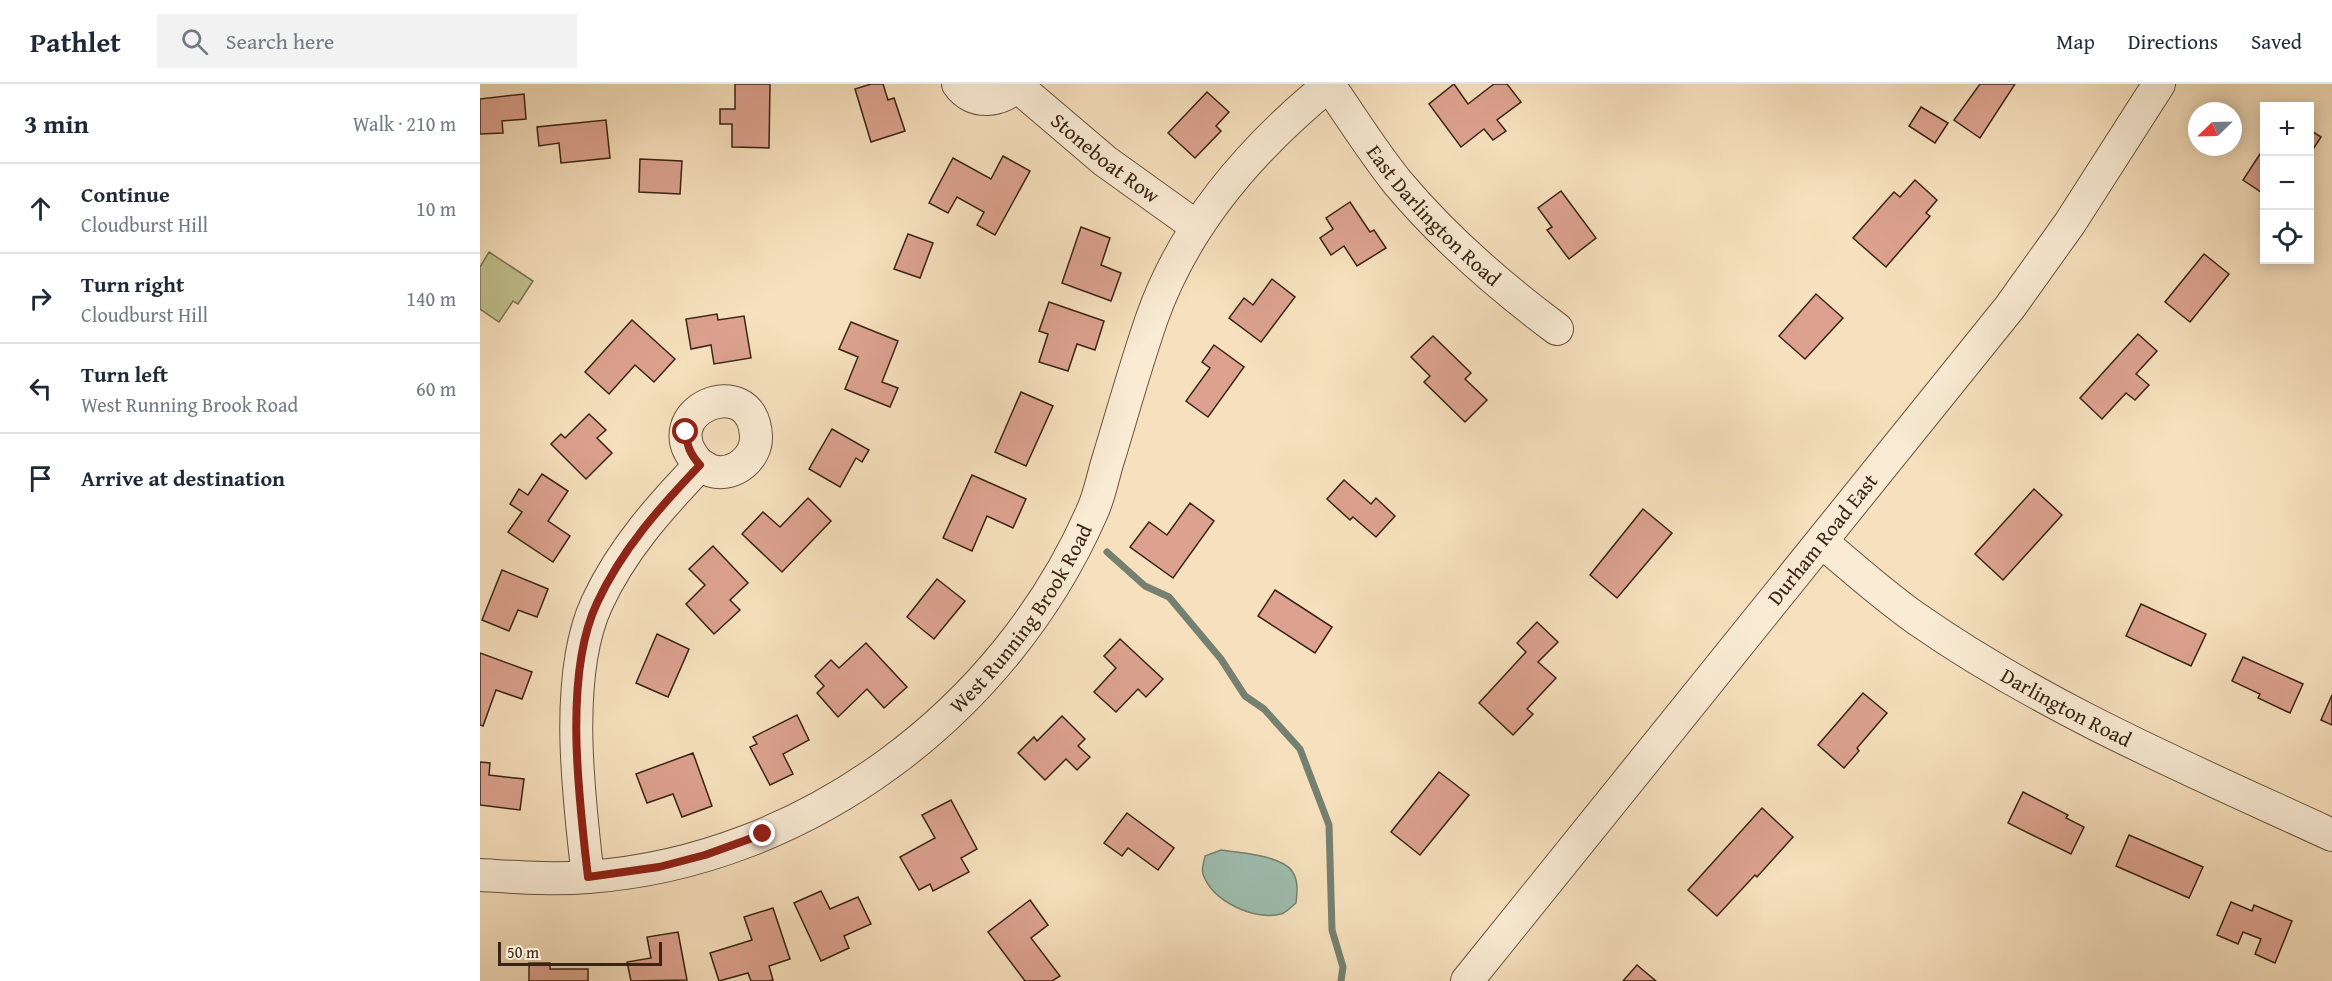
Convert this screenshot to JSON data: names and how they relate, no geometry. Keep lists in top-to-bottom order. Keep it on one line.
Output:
{"streets":{"street":["Stoneboat Row","East Darlington Road","Durham Road East","West Running Brook Road","Darlington Road"]},"crossings":[["Stoneboat Row","West Running Brook Road"],["East Darlington Road","West Running Brook Road"],["Durham Road East","Darlington Road"]],"scale_bar":"50 m","north":"bottom left","page":{"header":"Pathlet","search":"Search here","nav":["Map","Directions","Saved"],"heading":["3 min","Walk · 210 m"],"map_buttons":["+","−"],"list":[["Continue","Cloudburst Hill","10 m"],["Turn right","Cloudburst Hill","140 m"],["Turn left","West Running Brook Road","60 m"],"Arrive at destination"],"scale":"50 m"}}
